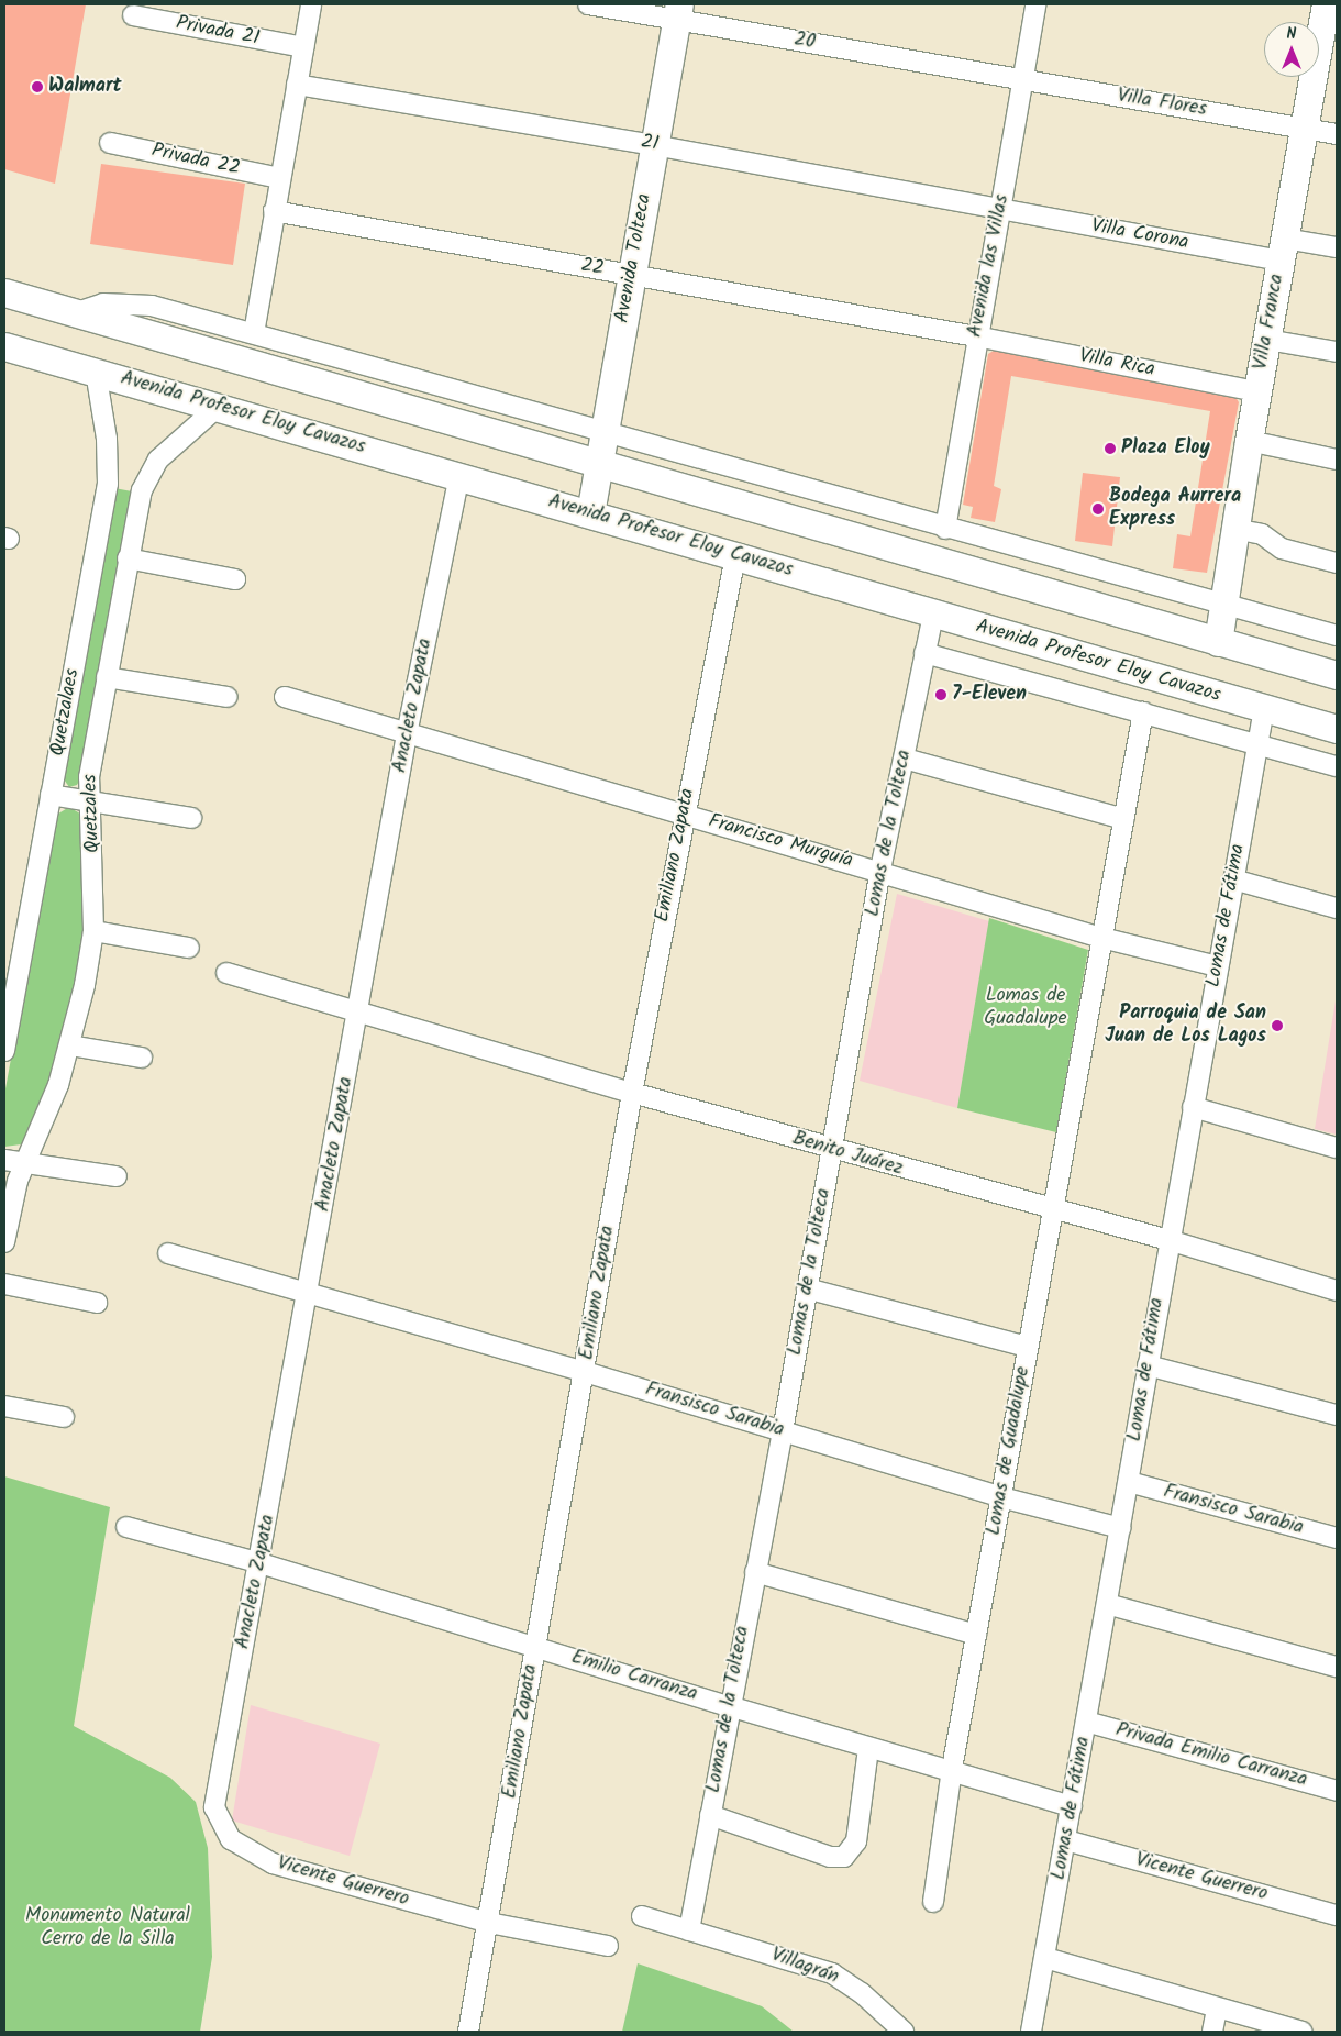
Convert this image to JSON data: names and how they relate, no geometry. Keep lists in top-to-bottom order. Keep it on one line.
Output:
{"streets":{"main road":["Avenida Tolteca","Villa Franca","Avenida Profesor Eloy Cavazos"],"street":["Privada 21","20","Villa Flores","21","Privada 22","Villa Corona","Avenida las Villas","22","Villa Rica","Anacleto Zapata","Quetzalaes","Quetzales","Lomas de la Tolteca","Francisco Murguía","Emiliano Zapata","Lomas de Fátima","Benito Juárez","Fransisco Sarabia","Lomas de Guadalupe","Emilio Carranza","Privada Emilio Carranza","Vicente Guerrero","Villagrán"]},"crossings":[["20","Villa Flores"],["20","Avenida Tolteca"],["20","Avenida las Villas"],["Villa Flores","Avenida las Villas"],["Villa Flores","Villa Franca"],["21","Villa Corona"],["21","Avenida Tolteca"],["21","Avenida las Villas"],["Villa Corona","Avenida las Villas"],["Villa Corona","Villa Franca"],["Avenida Tolteca","22"],["Avenida Tolteca","Avenida Profesor Eloy Cavazos"],["Avenida las Villas","22"],["Avenida las Villas","Villa Rica"],["22","Villa Rica"],["Villa Franca","Villa Rica"],["Avenida Profesor Eloy Cavazos","Anacleto Zapata"],["Avenida Profesor Eloy Cavazos","Quetzalaes"],["Avenida Profesor Eloy Cavazos","Quetzales"],["Avenida Profesor Eloy Cavazos","Lomas de la Tolteca"],["Avenida Profesor Eloy Cavazos","Emiliano Zapata"],["Avenida Profesor Eloy Cavazos","Lomas de Fátima"],["Anacleto Zapata","Francisco Murguía"],["Anacleto Zapata","Benito Juárez"],["Anacleto Zapata","Fransisco Sarabia"],["Anacleto Zapata","Emilio Carranza"],["Anacleto Zapata","Vicente Guerrero"],["Lomas de la Tolteca","Francisco Murguía"],["Lomas de la Tolteca","Benito Juárez"],["Lomas de la Tolteca","Fransisco Sarabia"],["Lomas de la Tolteca","Emilio Carranza"],["Lomas de la Tolteca","Villagrán"],["Francisco Murguía","Emiliano Zapata"],["Francisco Murguía","Lomas de Fátima"],["Francisco Murguía","Lomas de Guadalupe"],["Emiliano Zapata","Benito Juárez"],["Emiliano Zapata","Fransisco Sarabia"],["Emiliano Zapata","Emilio Carranza"],["Emiliano Zapata","Vicente Guerrero"],["Lomas de Fátima","Benito Juárez"],["Lomas de Fátima","Fransisco Sarabia"],["Lomas de Fátima","Emilio Carranza"],["Lomas de Fátima","Privada Emilio Carranza"],["Lomas de Fátima","Vicente Guerrero"],["Benito Juárez","Lomas de Guadalupe"],["Fransisco Sarabia","Lomas de Guadalupe"],["Lomas de Guadalupe","Emilio Carranza"]],"parks":["Lomas de Guadalupe","Monumento Natural Cerro de la Silla"],"places":["Walmart","Plaza Eloy","Bodega Aurrera Express","7-Eleven","Parroquia de San Juan de Los Lagos"],"north":"top"}
